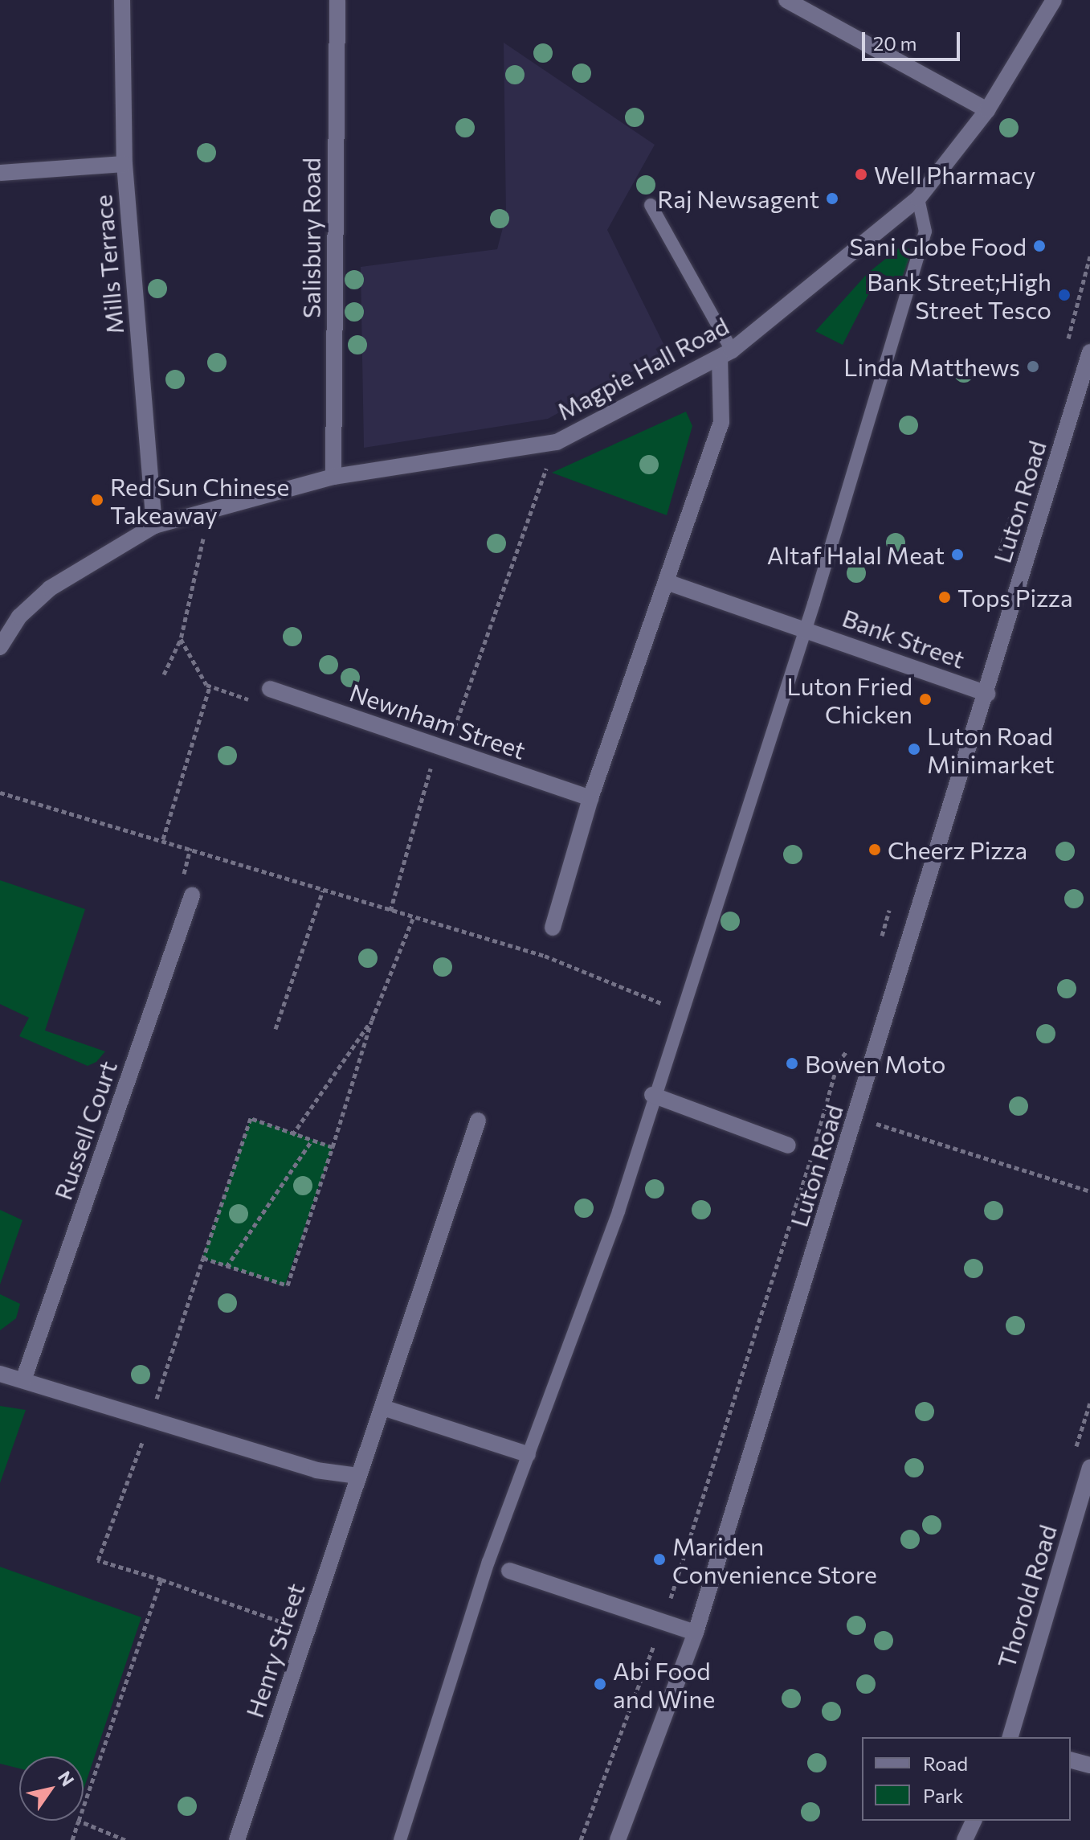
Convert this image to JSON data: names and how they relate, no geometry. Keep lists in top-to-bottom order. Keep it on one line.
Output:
{"streets":{"street":["Salisbury Road","Mills Terrace","Magpie Hall Road","Luton Road","Bank Street","Newnham Street","Russell Court","Thorold Road","Henry Street"]},"crossings":[["Salisbury Road","Magpie Hall Road"],["Mills Terrace","Magpie Hall Road"],["Luton Road","Bank Street"]],"places":["Well Pharmacy","Raj Newsagent","Sani Globe Food","Bank Street;High Street Tesco","Linda Matthews","Red Sun Chinese Takeaway","Altaf Halal Meat","Tops Pizza","Luton Fried Chicken","Luton Road Minimarket","Cheerz Pizza","Bowen Moto","Mariden Convenience Store","Abi Food and Wine"],"legend":["Road","Park"],"scale_bar":"20 m","north":"top right"}
